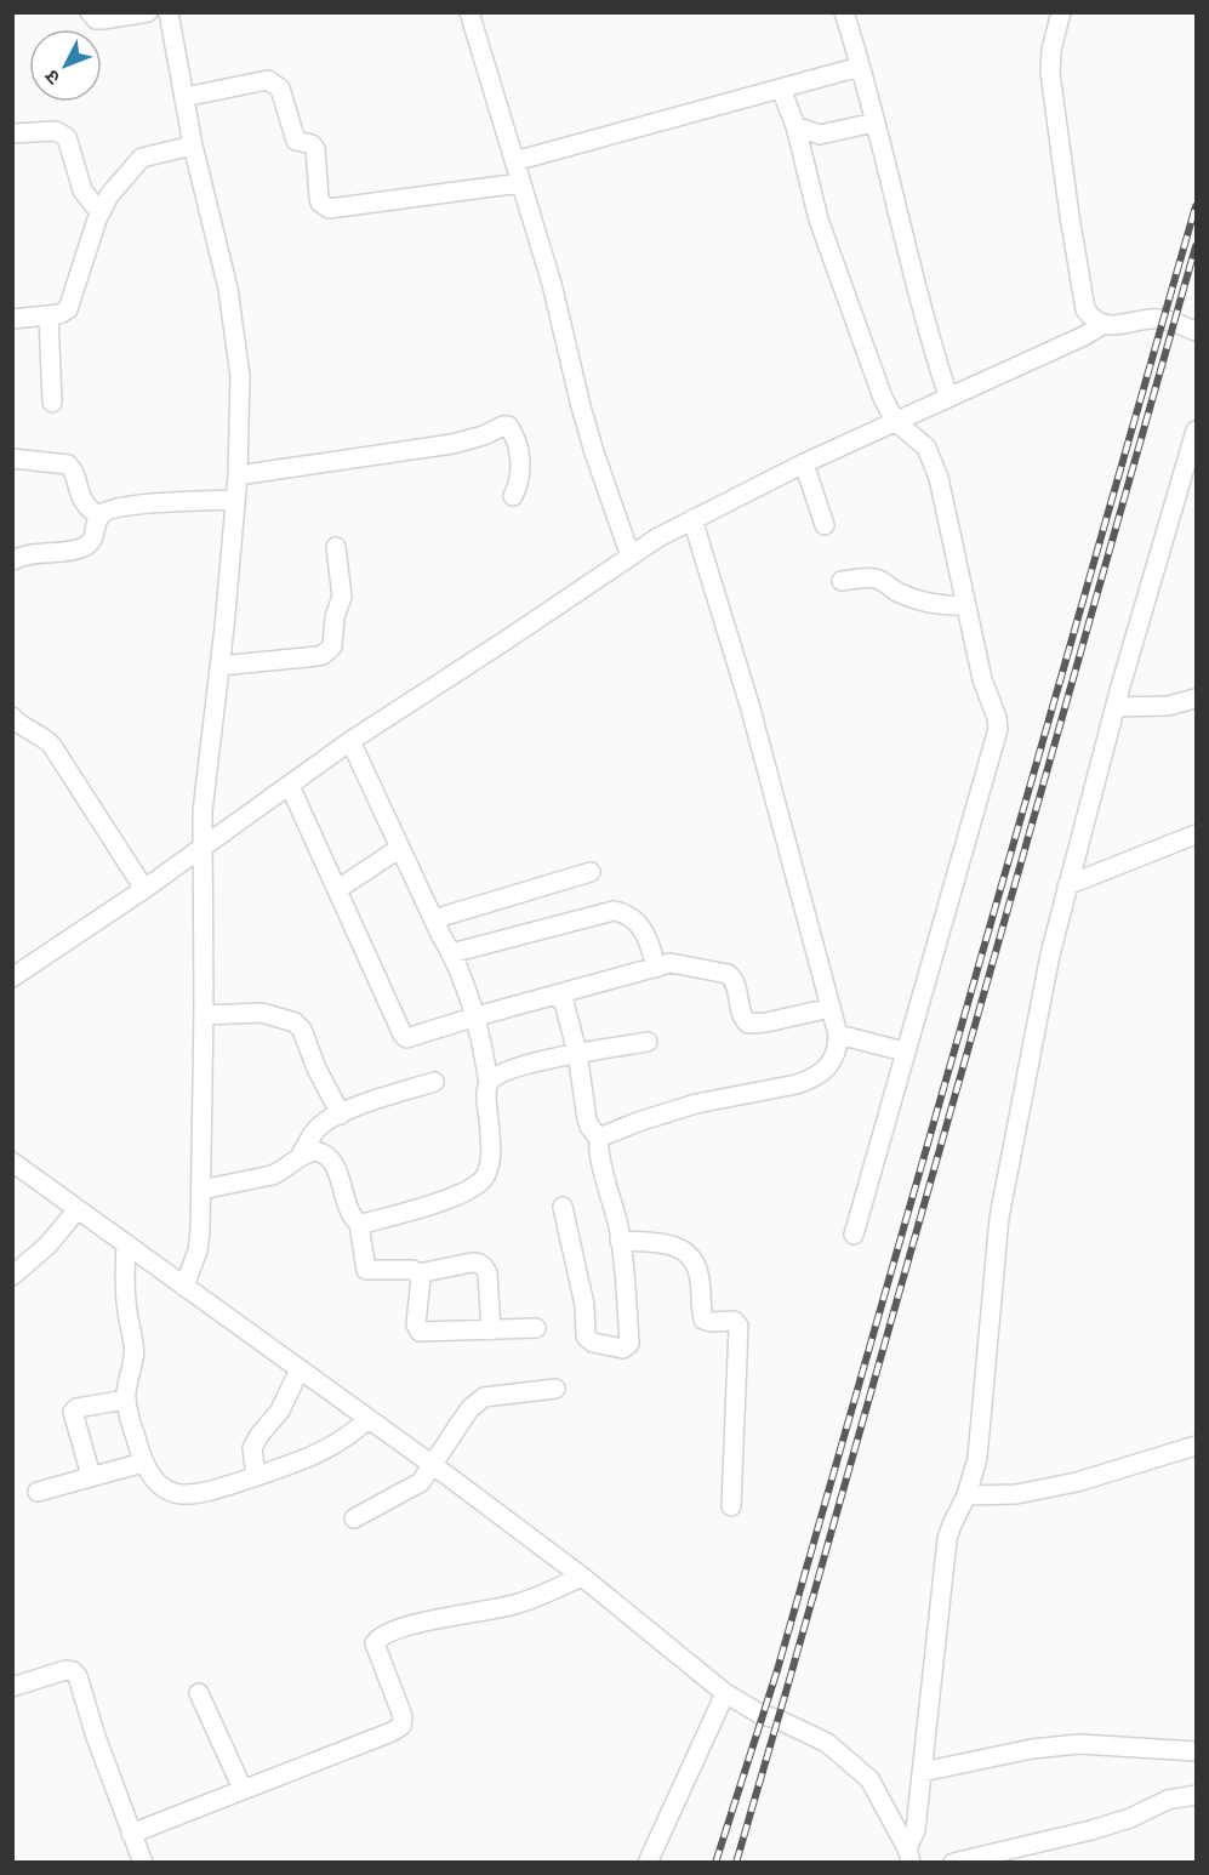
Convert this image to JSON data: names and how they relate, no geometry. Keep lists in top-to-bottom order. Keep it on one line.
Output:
{"north":"bottom left"}
